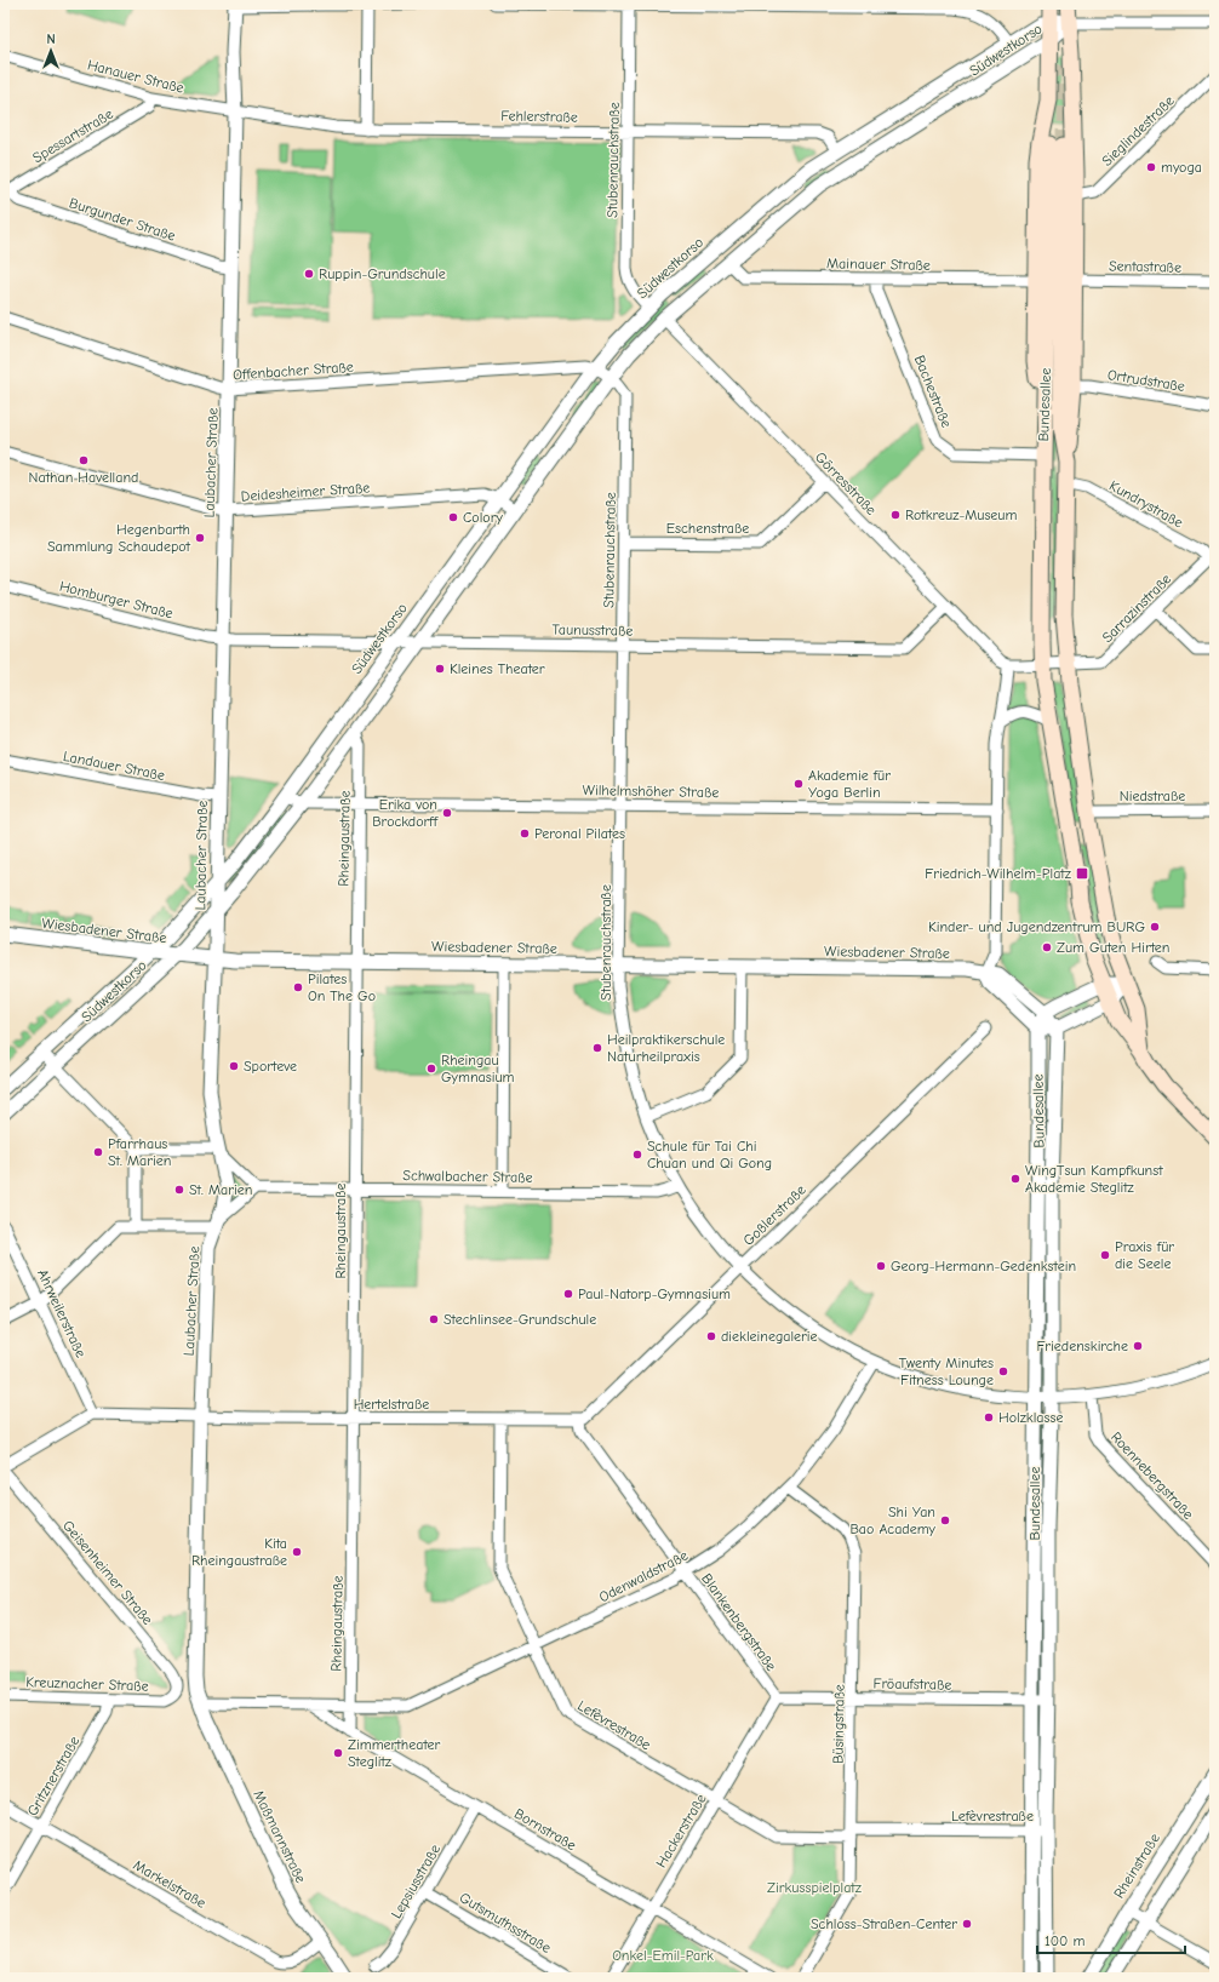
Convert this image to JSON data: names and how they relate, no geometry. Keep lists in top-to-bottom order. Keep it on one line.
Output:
{"streets":{"main road":["Bundesallee"],"street":["Südwestkorso","Hanauer Straße","Fehlerstraße","Sieglindestraße","Spessartstraße","Stubenrauchstraße","Burgunder Straße","Mainauer Straße","Sentastraße","Offenbacher Straße","Ortrudstraße","Bachestraße","Laubacher Straße","Görresstraße","Deidesheimer Straße","Kundrystraße","Eschenstraße","Homburger Straße","Sarrazinstraße","Taunusstraße","Landauer Straße","Wilhelmshöher Straße","Niedstraße","Rheingaustraße","Wiesbadener Straße","Schwalbacher Straße","Goßlerstraße","Ahrweilerstraße","Hertelstraße","Roennebergstraße","Geisenheimer Straße","Odenwaldstraße","Blankenbergstraße","Kreuznacher Straße","Fröaufstraße","Büsingstraße","Lefèvrestraße","Gritznerstraße","Bornstraße","Hackerstraße","Maßmannstraße","Rheinstraße","Lepsiusstraße","Markelstraße","Gutsmuthsstraße"]},"crossings":[["Südwestkorso","Fehlerstraße"],["Südwestkorso","Stubenrauchstraße"],["Südwestkorso","Mainauer Straße"],["Südwestkorso","Offenbacher Straße"],["Südwestkorso","Laubacher Straße"],["Südwestkorso","Görresstraße"],["Südwestkorso","Deidesheimer Straße"],["Südwestkorso","Taunusstraße"],["Südwestkorso","Wilhelmshöher Straße"],["Südwestkorso","Rheingaustraße"],["Südwestkorso","Wiesbadener Straße"],["Hanauer Straße","Fehlerstraße"],["Hanauer Straße","Spessartstraße"],["Hanauer Straße","Laubacher Straße"],["Fehlerstraße","Stubenrauchstraße"],["Fehlerstraße","Laubacher Straße"],["Spessartstraße","Burgunder Straße"],["Stubenrauchstraße","Bundesallee"],["Stubenrauchstraße","Eschenstraße"],["Stubenrauchstraße","Taunusstraße"],["Stubenrauchstraße","Wilhelmshöher Straße"],["Stubenrauchstraße","Wiesbadener Straße"],["Stubenrauchstraße","Schwalbacher Straße"],["Stubenrauchstraße","Goßlerstraße"],["Stubenrauchstraße","Roennebergstraße"],["Stubenrauchstraße","Odenwaldstraße"],["Burgunder Straße","Laubacher Straße"],["Mainauer Straße","Bachestraße"],["Offenbacher Straße","Laubacher Straße"],["Bachestraße","Bundesallee"],["Bundesallee","Kundrystraße"],["Bundesallee","Sarrazinstraße"],["Bundesallee","Fröaufstraße"],["Bundesallee","Lefèvrestraße"],["Laubacher Straße","Deidesheimer Straße"],["Laubacher Straße","Homburger Straße"],["Laubacher Straße","Taunusstraße"],["Laubacher Straße","Landauer Straße"],["Laubacher Straße","Wiesbadener Straße"],["Laubacher Straße","Hertelstraße"],["Laubacher Straße","Maßmannstraße"],["Görresstraße","Eschenstraße"],["Görresstraße","Taunusstraße"],["Kundrystraße","Sarrazinstraße"],["Homburger Straße","Taunusstraße"],["Wilhelmshöher Straße","Rheingaustraße"],["Rheingaustraße","Wiesbadener Straße"],["Rheingaustraße","Schwalbacher Straße"],["Rheingaustraße","Hertelstraße"],["Rheingaustraße","Odenwaldstraße"],["Rheingaustraße","Bornstraße"],["Goßlerstraße","Hertelstraße"],["Goßlerstraße","Blankenbergstraße"],["Ahrweilerstraße","Hertelstraße"],["Hertelstraße","Blankenbergstraße"],["Hertelstraße","Lefèvrestraße"],["Geisenheimer Straße","Kreuznacher Straße"],["Odenwaldstraße","Blankenbergstraße"],["Odenwaldstraße","Büsingstraße"],["Odenwaldstraße","Lefèvrestraße"],["Blankenbergstraße","Fröaufstraße"],["Blankenbergstraße","Hackerstraße"],["Kreuznacher Straße","Gritznerstraße"],["Fröaufstraße","Büsingstraße"],["Fröaufstraße","Hackerstraße"],["Büsingstraße","Lefèvrestraße"],["Lefèvrestraße","Hackerstraße"],["Gritznerstraße","Markelstraße"],["Bornstraße","Hackerstraße"],["Bornstraße","Lepsiusstraße"],["Maßmannstraße","Markelstraße"],["Lepsiusstraße","Gutsmuthsstraße"]],"parks":["Zirkusspielplatz","Onkel-Emil-Park"],"places":{"other":["myoga","Ruppin-Grundschule","Nathan Havelland","Rotkreuz-Museum","Colory","Hegenbarth Sammlung Schaudepot","Kleines Theater","Akademie für Yoga Berlin","Erika von Brockdorff","Peronal Pilates","Kinder- und Jugendzentrum BURG","Zum Guten Hirten","Pilates On The Go","Heilpraktikerschule Naturheilpraxis","Sporteve","Rheingau Gymnasium","Pfarrhaus St. Marien","Schule für Tai Chi Chuan und Qi Gong","WingTsun Kampfkunst Akademie Steglitz","St. Marien","Praxis für die Seele","Georg-Hermann-Gedenkstein","Paul-Natorp-Gymnasium","Stechlinsee-Grundschule","diekleinegalerie","Friedenskirche","Twenty Minutes Fitness Lounge","Holzklasse","Shi Yan Bao Academy","Kita Rheingaustraße","Zimmertheater Steglitz","Schloss-Straßen-Center"],"transit":["Friedrich-Wilhelm-Platz"]},"scale_bar":"100 m","north":"top"}
